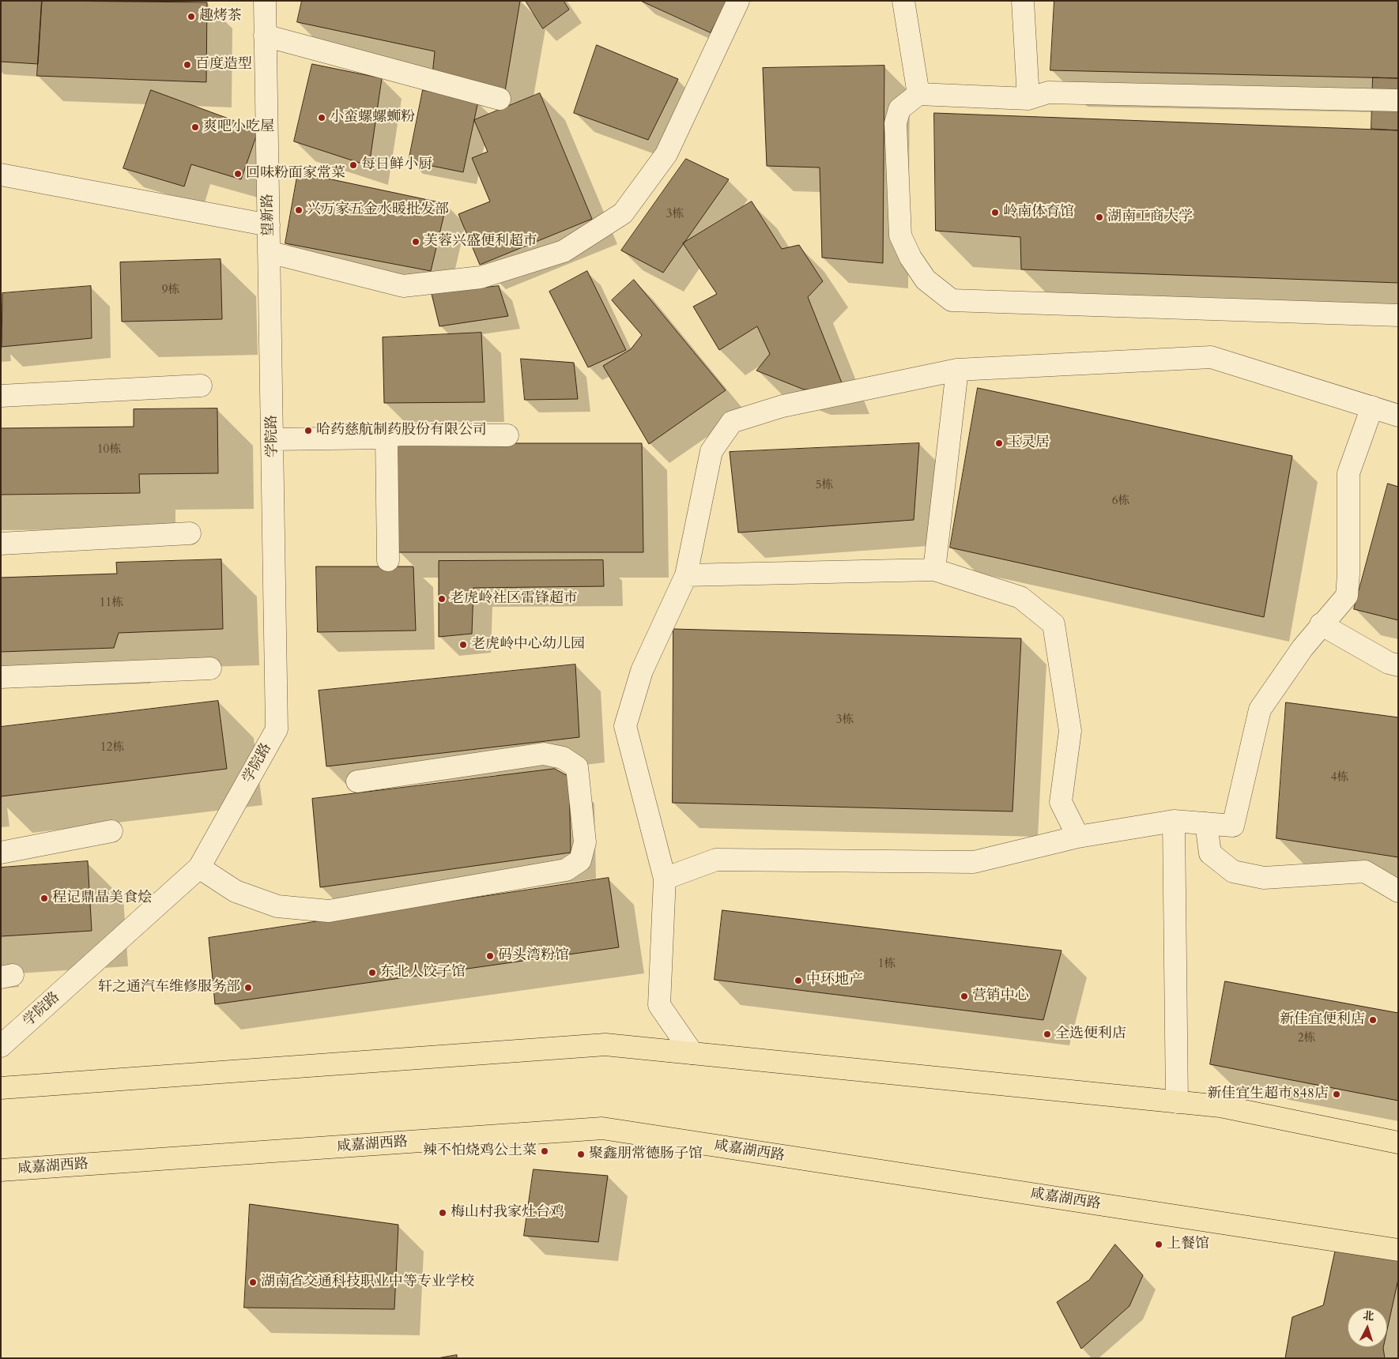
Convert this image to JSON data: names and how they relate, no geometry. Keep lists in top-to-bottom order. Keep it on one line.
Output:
{"streets":{"main road":["咸嘉湖西路"],"street":["望新路","学院路"]},"crossings":[["望新路","学院路"]],"places":["趣烤茶","百度造型","小蛮螺螺蛳粉","爽吧小吃屋","每日鲜小厨","回味粉面家常菜","兴万家五金水暖批发部","岭南体育馆","湖南工商大学","芙蓉兴盛便利超市","哈药慈航制药股份有限公司","玉灵居","老虎岭社区雷锋超市","老虎岭中心幼儿园","程记鼎晶美食烩","码头湾粉馆","东北人饺子馆","中环地产","轩之通汽车维修服务部","营销中心","新佳宜便利店","全选便利店","新佳宜生超市848店","辣不怕烧鸡公土菜","聚鑫朋常德肠子馆","梅山村我家灶台鸡","上餐馆","湖南省交通科技职业中等专业学校"],"house_numbers":["3栋","9栋","10栋","5栋","6栋","11栋","3栋","12栋","4栋","1栋","2栋"],"north":"top"}
